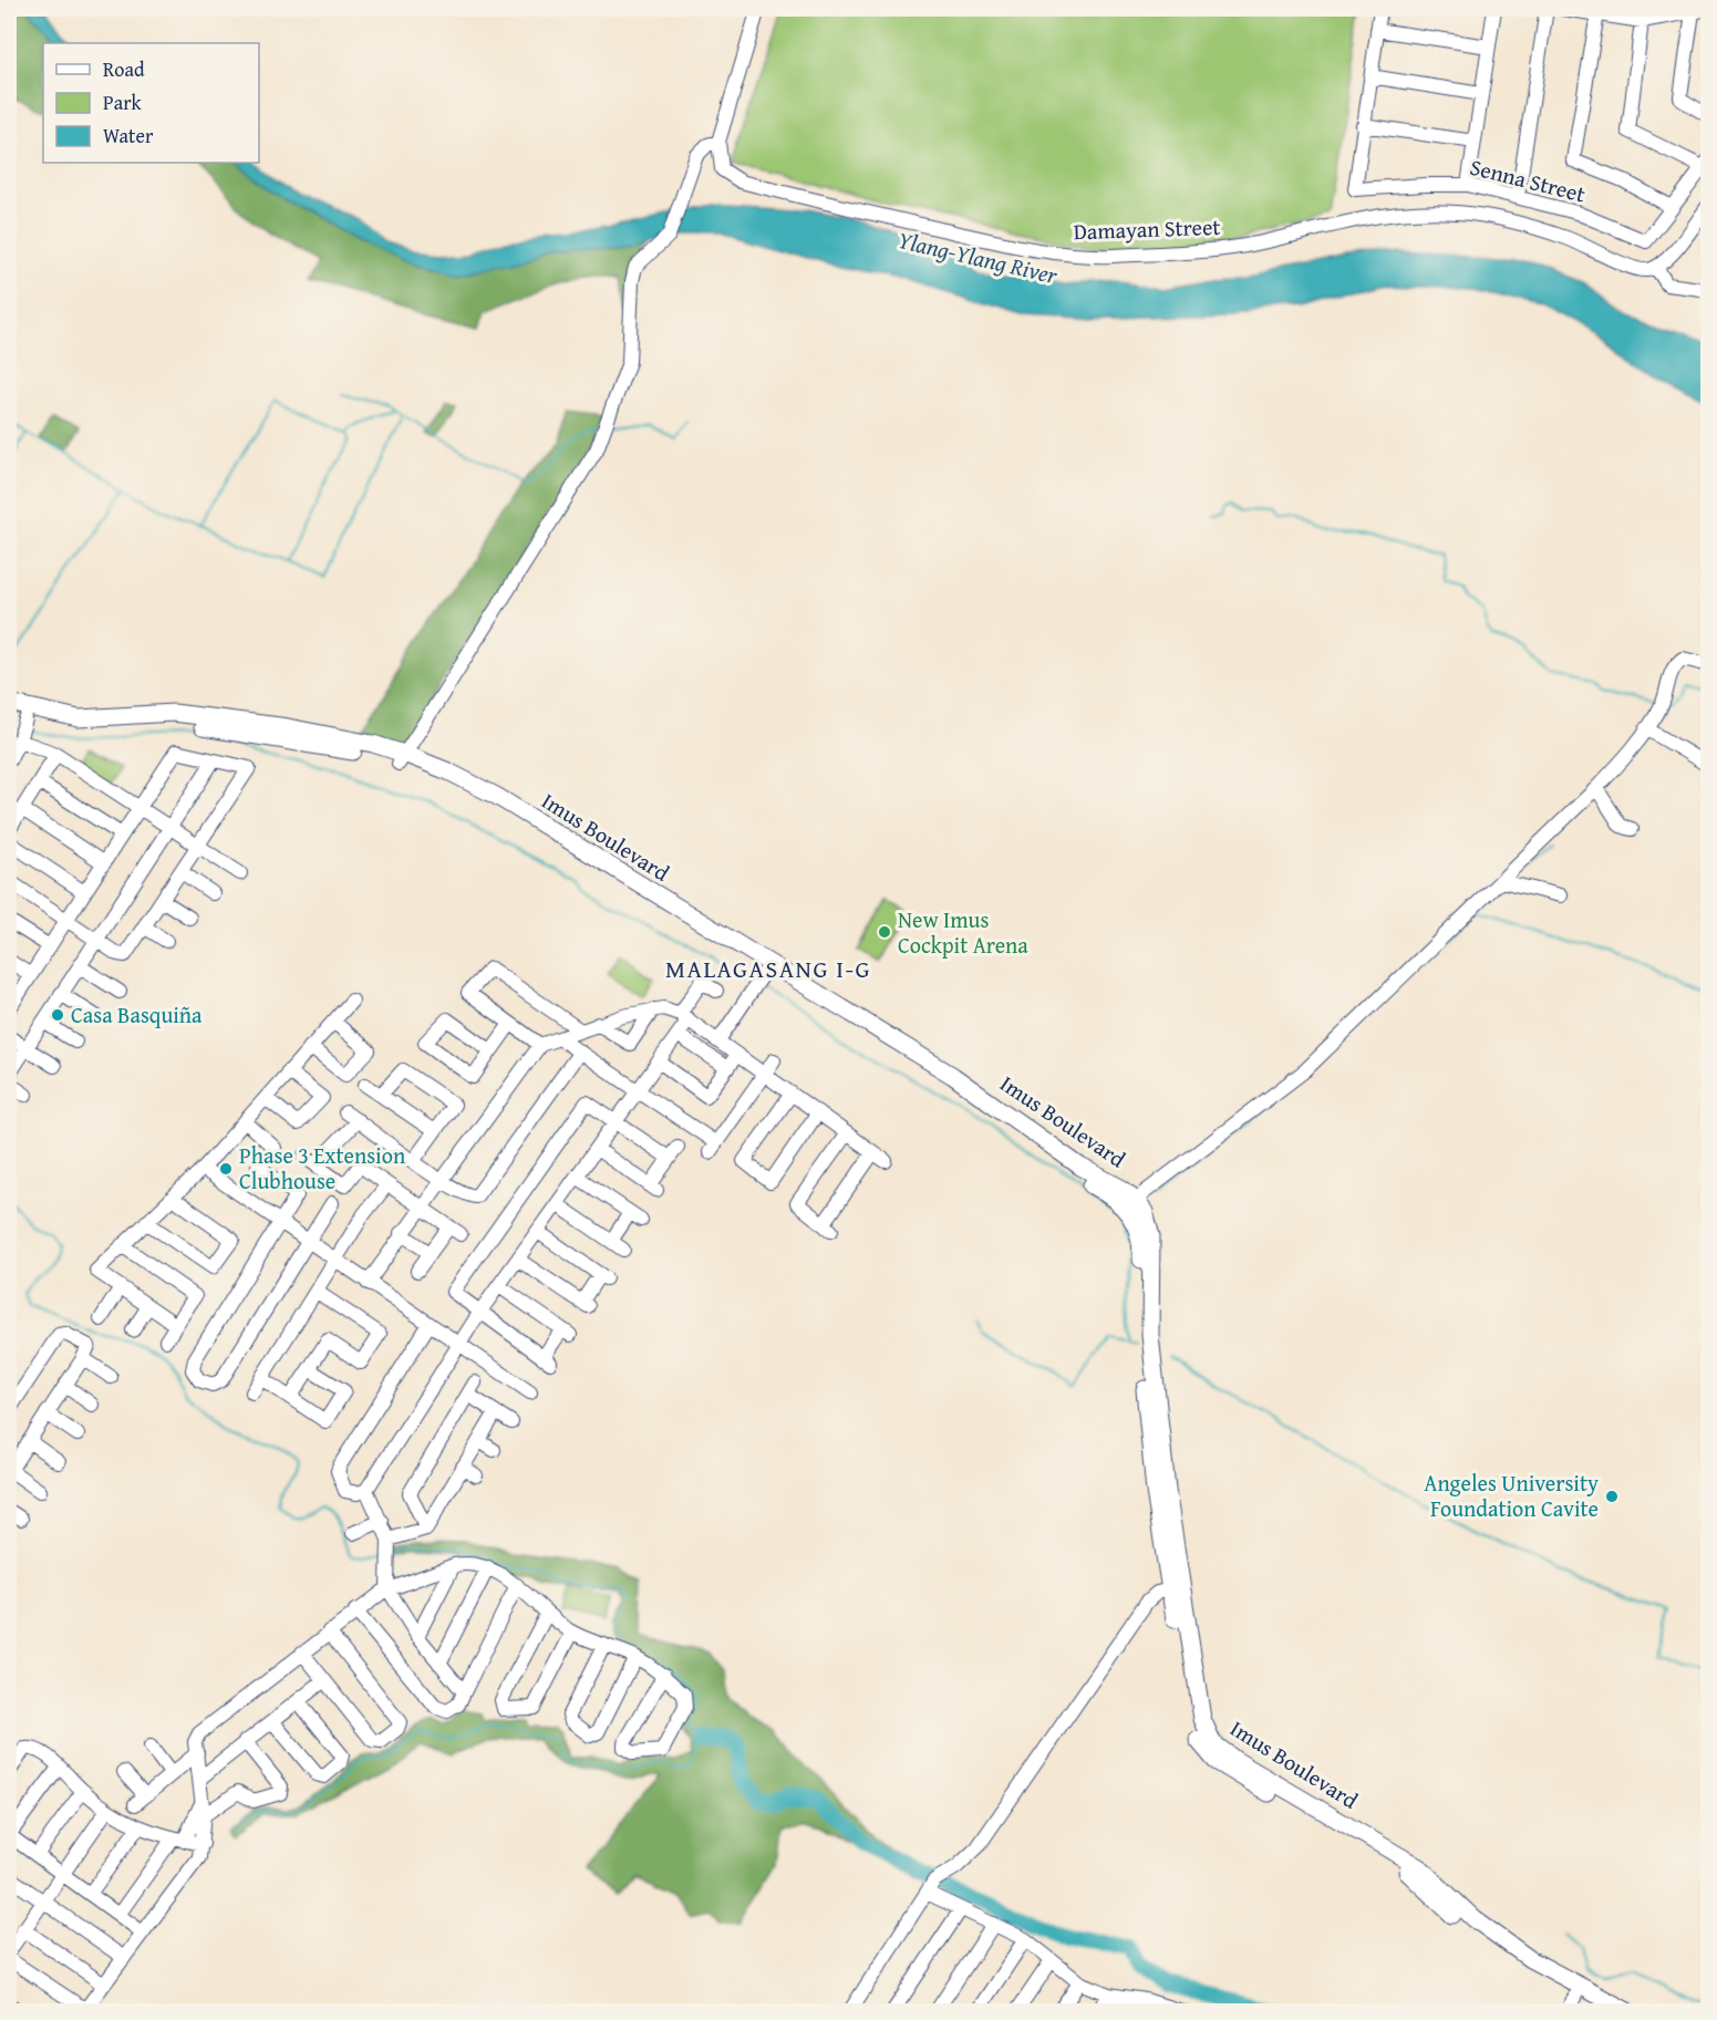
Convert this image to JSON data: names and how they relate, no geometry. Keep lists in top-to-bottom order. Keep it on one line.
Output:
{"streets":{"main road":["Imus Boulevard"],"street":["Senna Street","Damayan Street"]},"districts":["MALAGASANG I-G"],"water":["Ylang-Ylang River"],"places":["New Imus Cockpit Arena","Casa Basquiña","Phase 3 Extension Clubhouse","Angeles University Foundation Cavite"],"legend":["Road","Park","Water"]}
